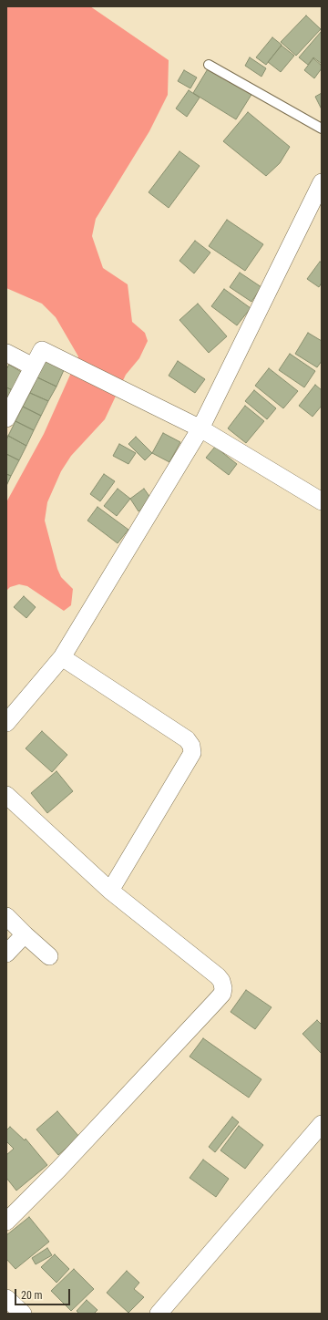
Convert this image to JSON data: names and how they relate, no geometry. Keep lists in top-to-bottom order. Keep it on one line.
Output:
{"scale_bar":"20 m"}
